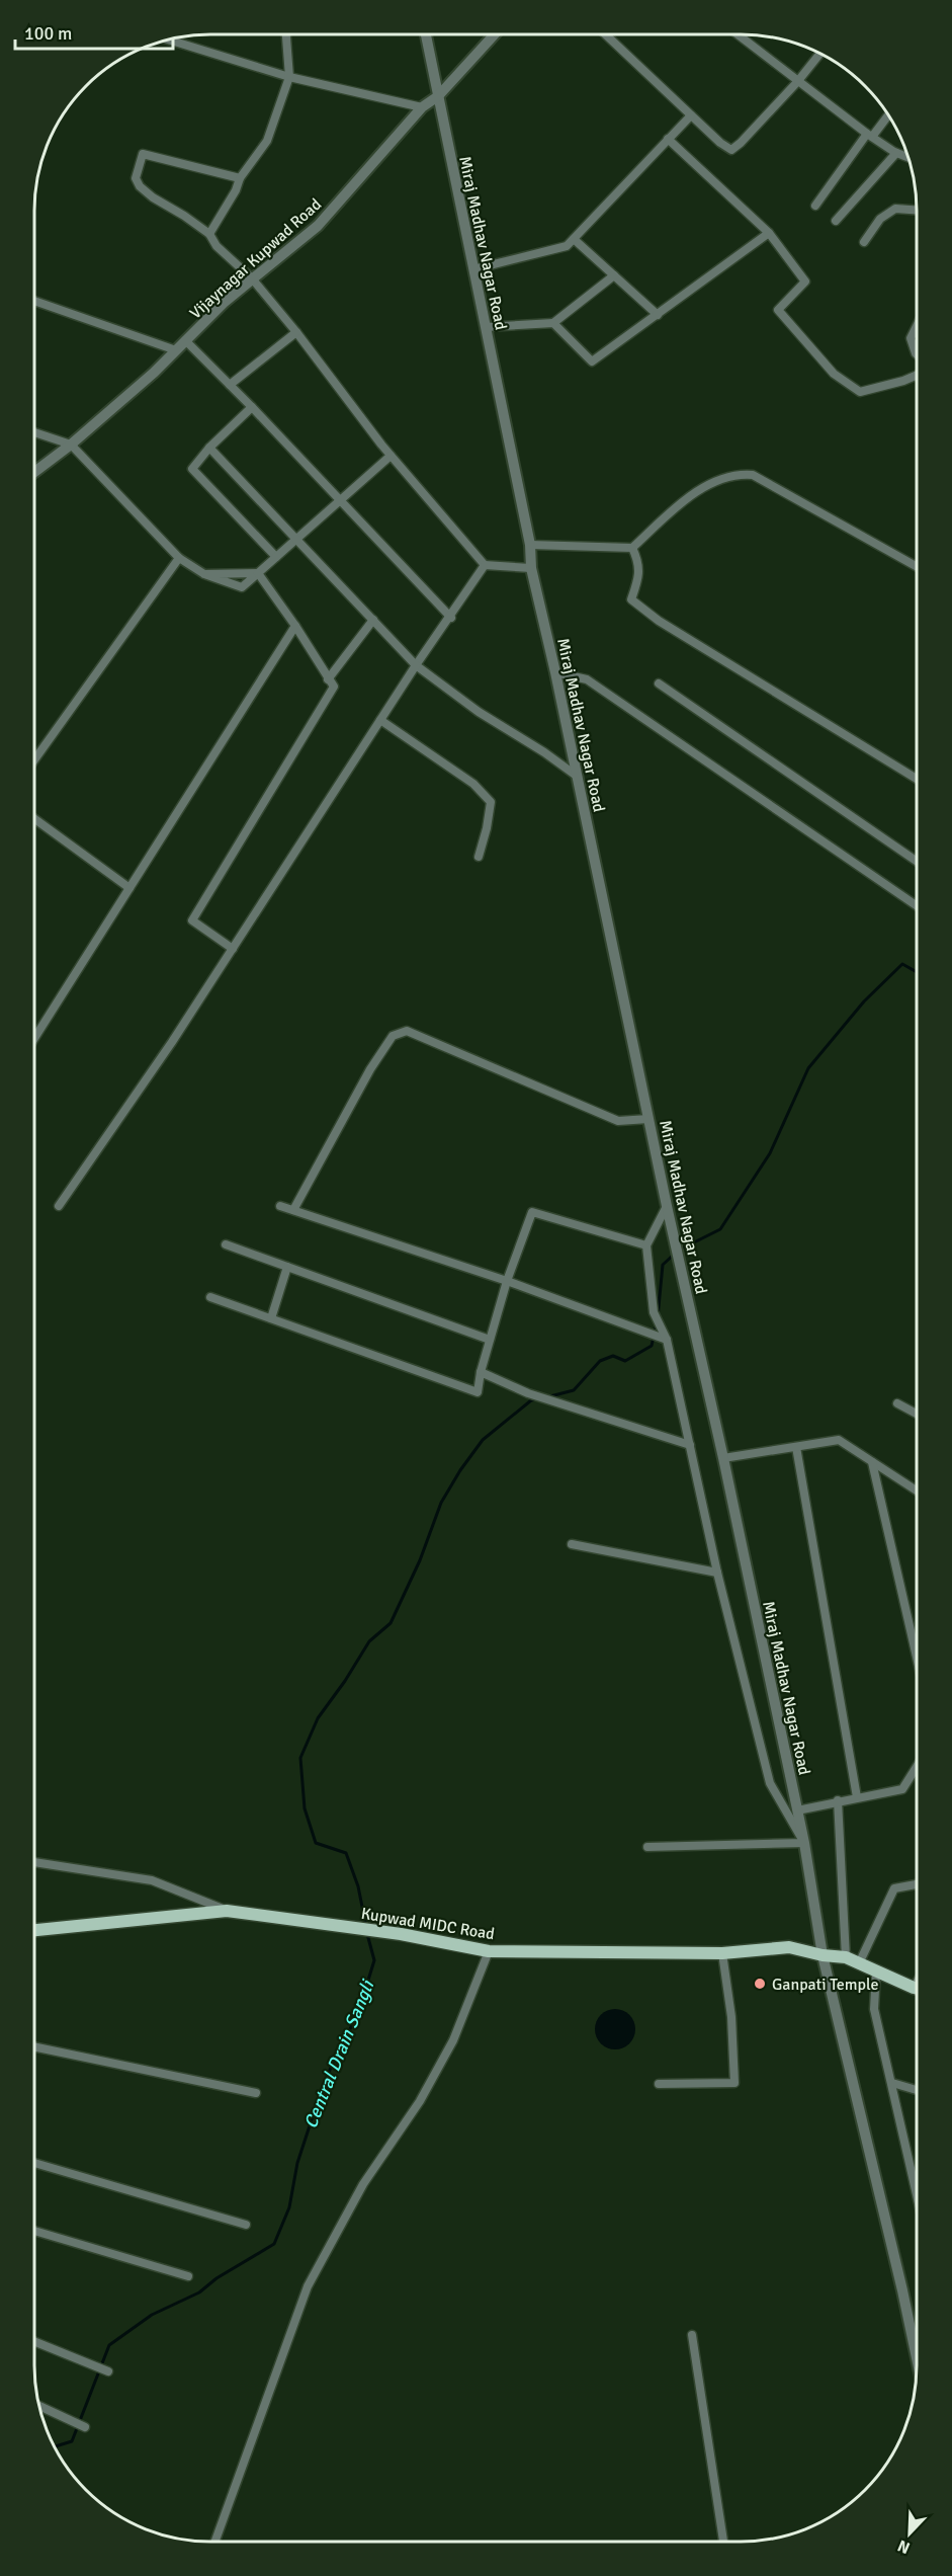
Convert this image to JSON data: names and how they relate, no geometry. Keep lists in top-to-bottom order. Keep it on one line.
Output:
{"streets":{"main road":["Kupwad MIDC Road"],"street":["Miraj Madhav Nagar Road","Vijaynagar Kupwad Road"]},"crossings":[["Miraj Madhav Nagar Road","Vijaynagar Kupwad Road"],["Miraj Madhav Nagar Road","Kupwad MIDC Road"]],"water":["Central Drain Sangli"],"places":["Ganpati Temple"],"scale_bar":"100 m","north":"bottom left"}
